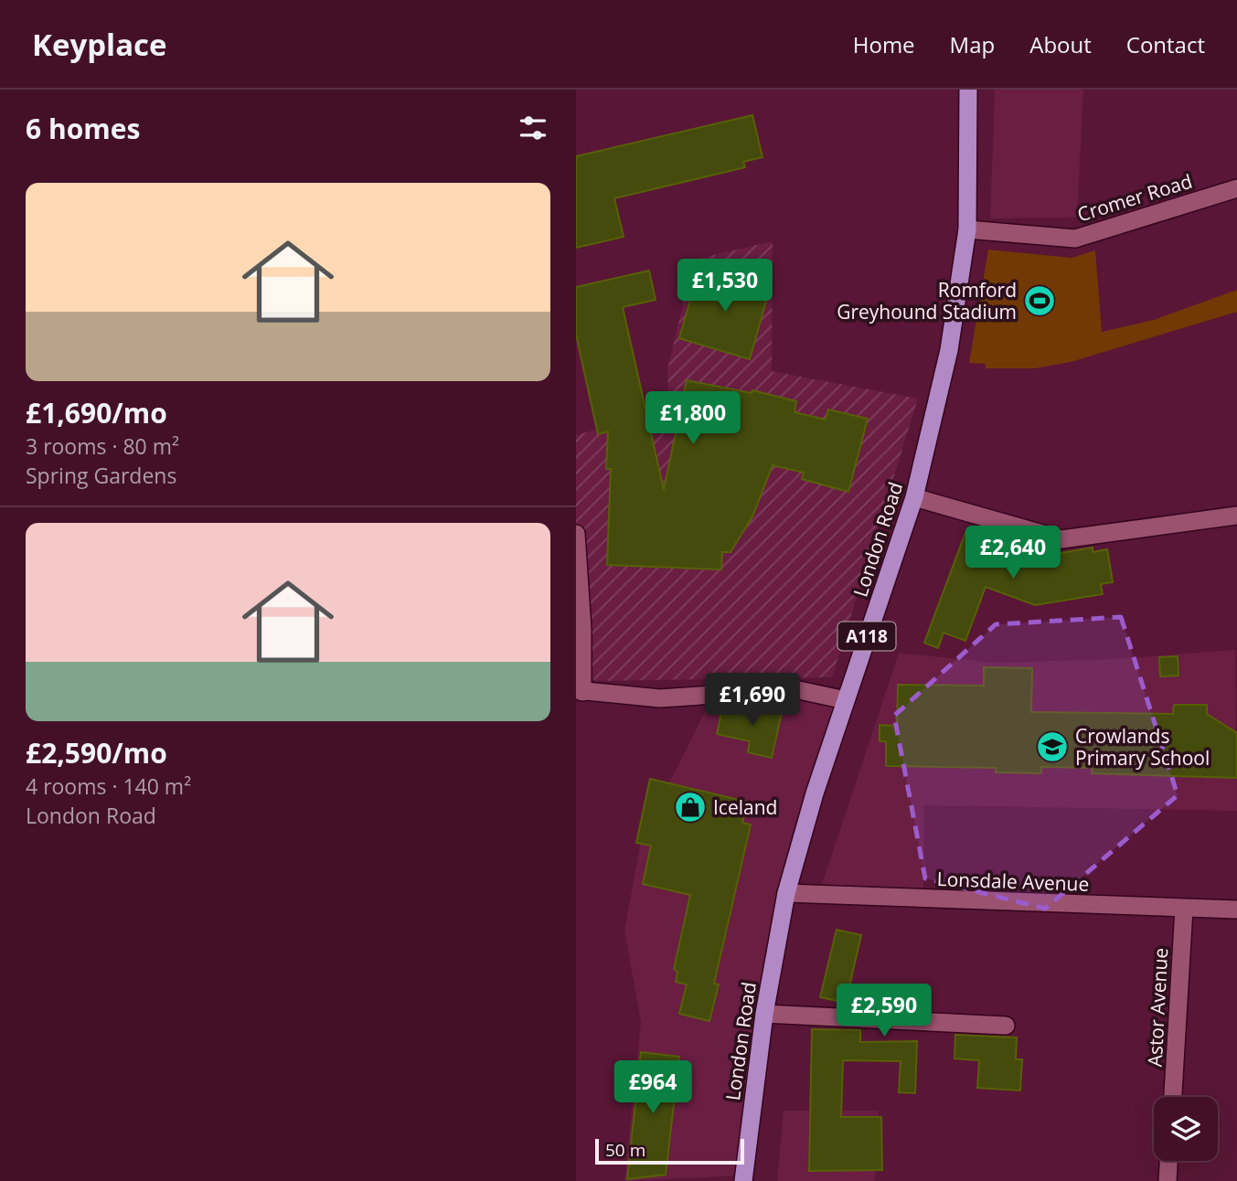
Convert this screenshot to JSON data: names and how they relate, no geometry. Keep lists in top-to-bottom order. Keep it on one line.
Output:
{"streets":{"main road":["London Road","A118"],"street":["Cromer Road","Lonsdale Avenue","Astor Avenue"]},"crossings":[["Cromer Road","London Road"],["London Road","Lonsdale Avenue"],["Lonsdale Avenue","Astor Avenue"]],"places":{"sports":["Romford Greyhound Stadium"],"school or university":["Crowlands Primary School"],"shop":["Iceland"]},"scale_bar":"50 m","page":{"header":"Keyplace","nav":["Home","Map","About","Contact"],"heading":"6 homes","list":[{"name":"£1,690/mo","note":"3 rooms · 80 m² · Spring Gardens"},{"name":"£2,590/mo","note":"4 rooms · 140 m² · London Road"}],"price":["£1,530","£1,800","£2,640","£1,690","£2,590","£964"],"scale":"50 m"}}
